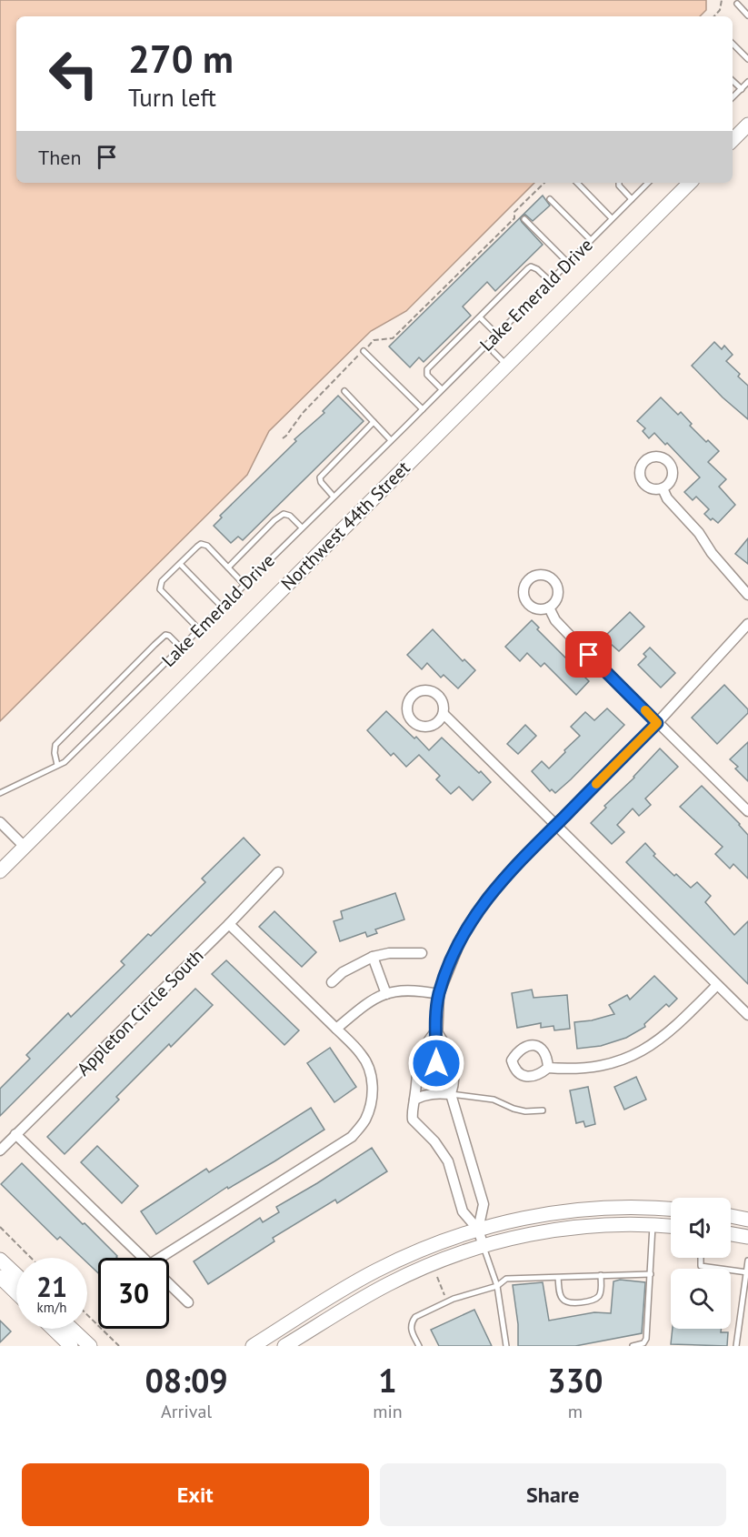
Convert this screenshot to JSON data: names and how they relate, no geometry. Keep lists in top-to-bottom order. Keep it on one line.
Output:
{"streets":{"street":["Northwest 44th Street","Appleton Circle South"],"lane":["Lake Emerald Drive"]},"page":{"turn":["270 m","Turn left"],"then":"Then","speed":"21 km/h","limit":"30","eta":["08:09","Arrival","1","min","330","m"],"buttons":["Exit","Share"]}}
